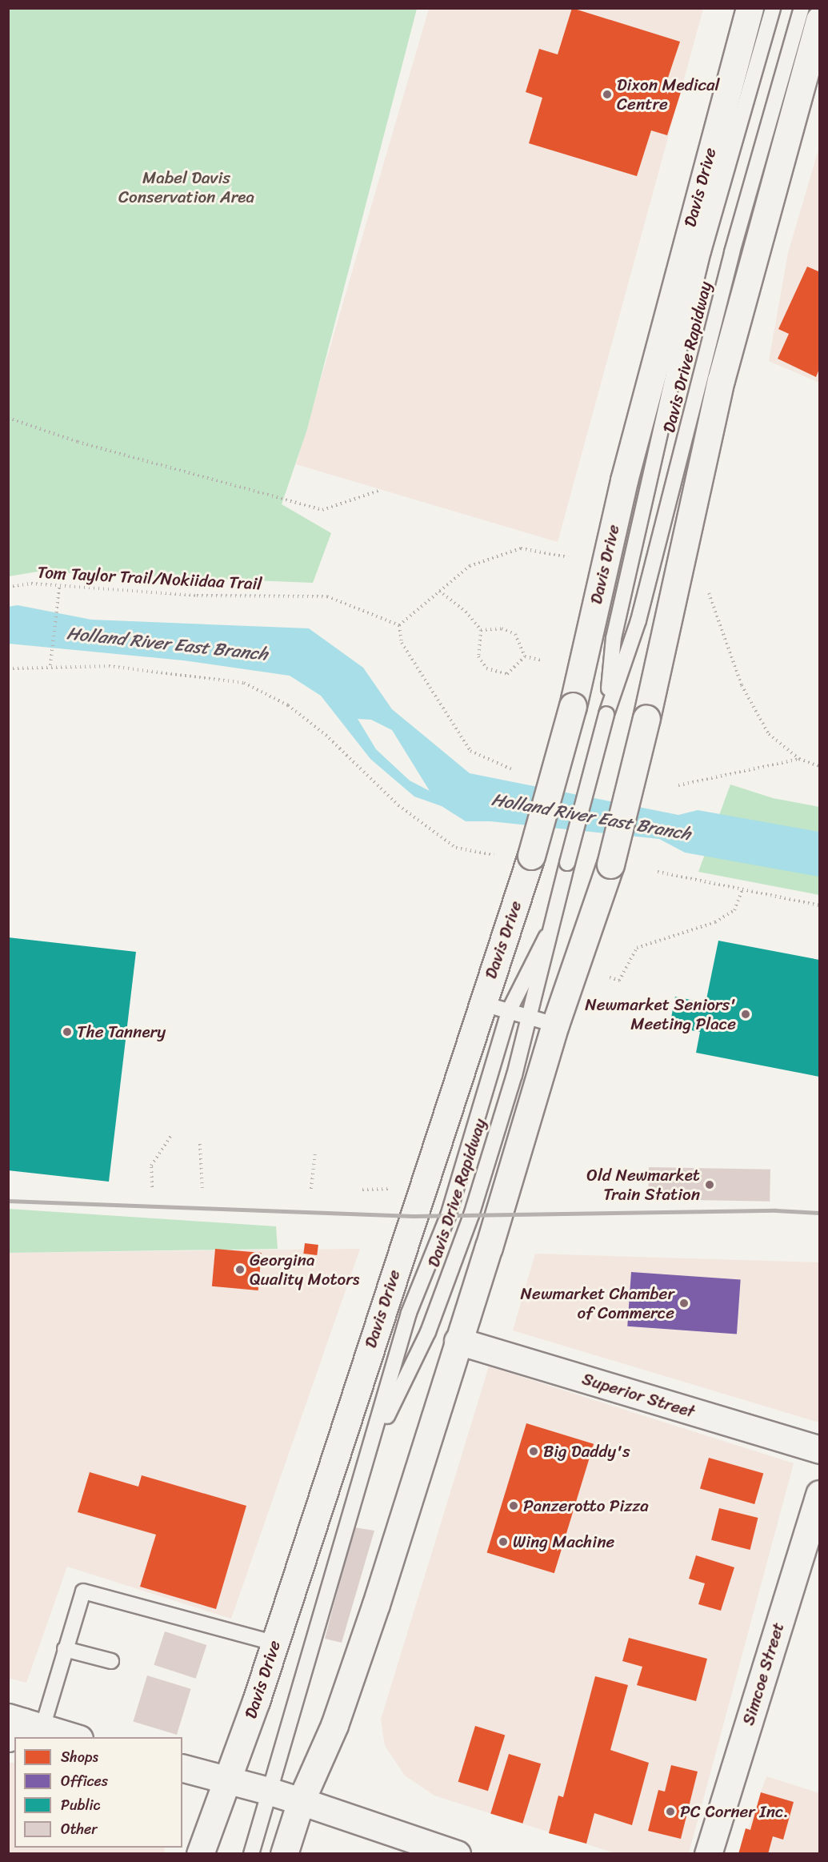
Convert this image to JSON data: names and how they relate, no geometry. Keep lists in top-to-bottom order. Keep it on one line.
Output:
{"streets":{"main road":["Davis Drive","Superior Street","Simcoe Street"],"lane":["Davis Drive Rapidway"],"path":["Tom Taylor Trail/Nokiidaa Trail"]},"water":["Holland River East Branch"],"parks":["Mabel Davis Conservation Area"],"places":["Dixon Medical Centre","Newmarket Seniors' Meeting Place","The Tannery","Old Newmarket Train Station","Georgina Quality Motors","Newmarket Chamber of Commerce","Big Daddy's","Panzerotto Pizza","Wing Machine","PC Corner Inc."],"legend":["Shops","Offices","Public","Other"]}
